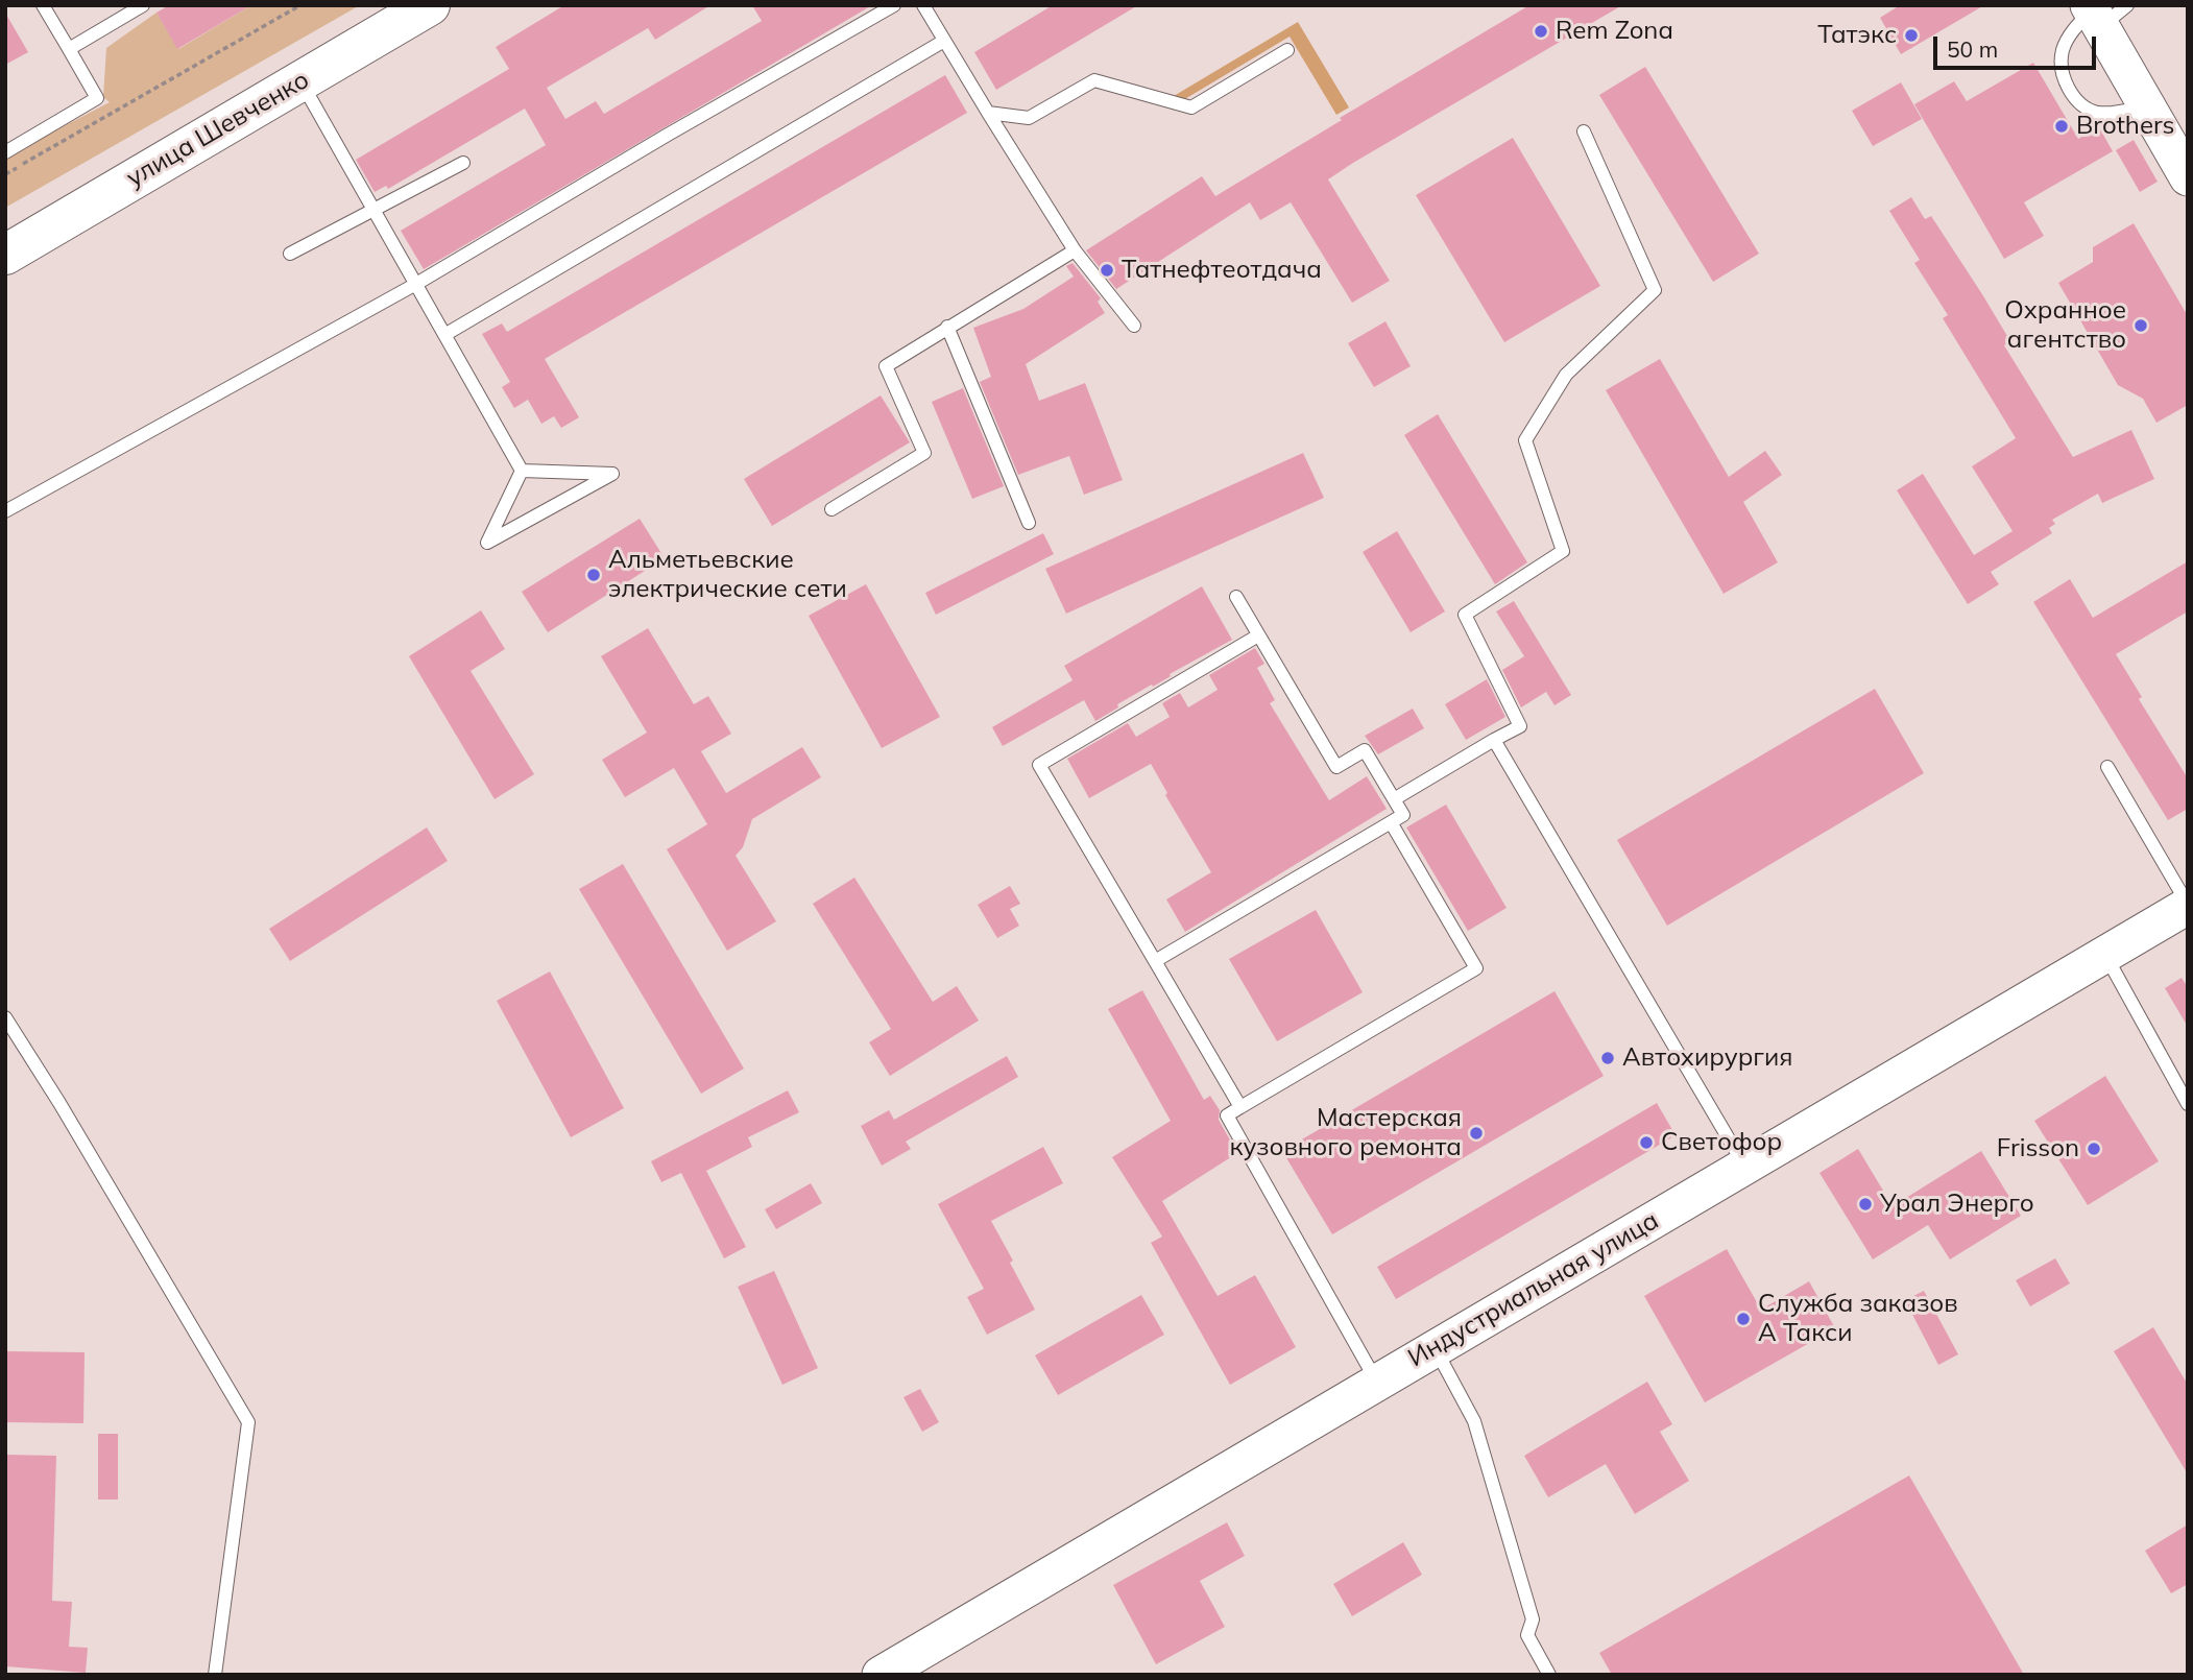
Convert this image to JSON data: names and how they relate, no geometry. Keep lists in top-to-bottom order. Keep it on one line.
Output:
{"streets":{"main road":["улица Шевченко"],"street":["Индустриальная улица"]},"places":["Rem Zona","Татэкс","Brothers","Татнефтеотдача","Охранное агентство","Альметьевские электрические сети","Автохирургия","Мастерская кузовного ремонта","Светофор","Frisson","Урал Энерго","Служба заказов А Такси"],"scale_bar":"50 m"}
